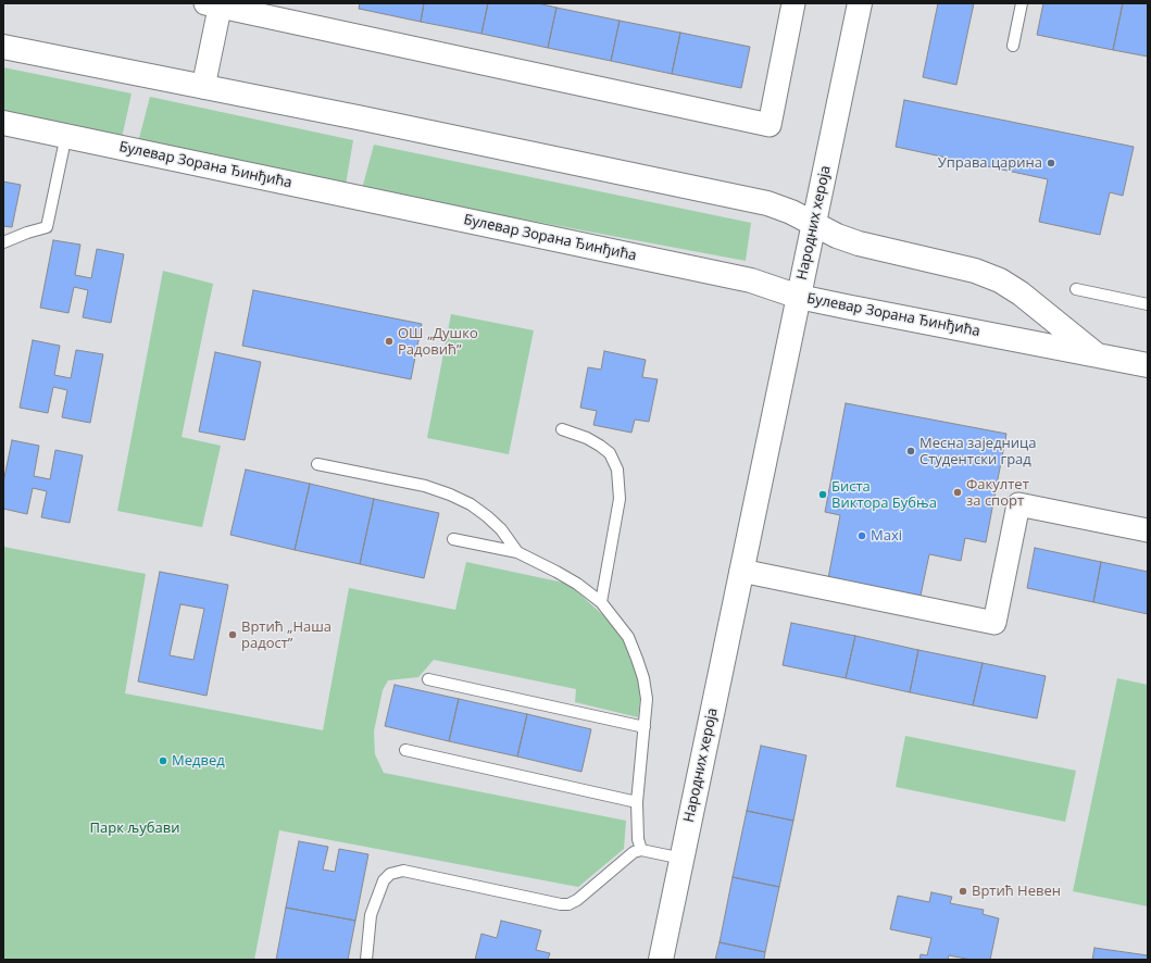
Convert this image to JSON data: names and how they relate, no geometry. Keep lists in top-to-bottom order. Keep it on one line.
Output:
{"streets":{"street":["Булевар Зорана Ђинђића","Народних хероја"]},"crossings":[["Булевар Зорана Ђинђића","Народних хероја"]],"parks":["Парк љубави"],"places":["Управа царина","ОШ „Душко Радовић”","Месна заједница Студентски град","Факултет за спорт","Биста Виктора Бубња","Maxi","Вртић „Наша радост”","Медвед","Вртић Невен"]}
